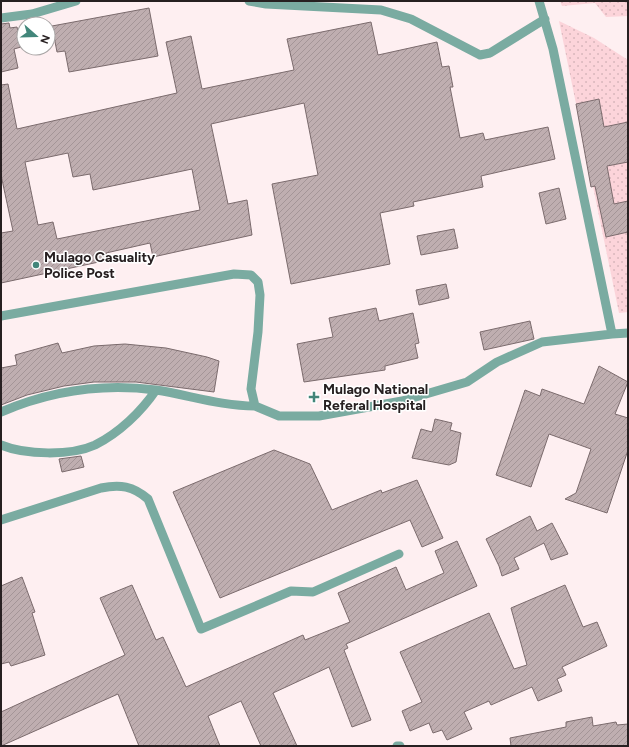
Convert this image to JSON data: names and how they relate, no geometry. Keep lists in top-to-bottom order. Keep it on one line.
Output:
{"places":{"other":["Mulago Casuality Police Post"],"health":["Mulago National Referal Hospital"]},"north":"right"}
